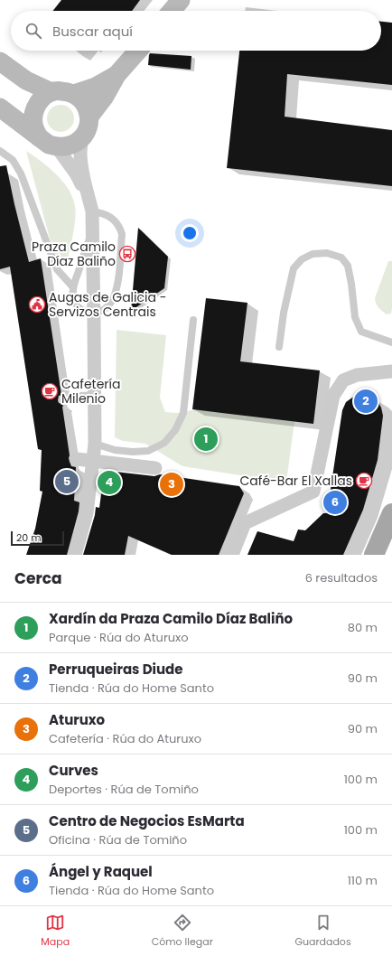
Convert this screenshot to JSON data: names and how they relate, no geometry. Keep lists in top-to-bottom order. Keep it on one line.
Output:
{"places":{"bus stop":["Praza Camilo Díaz Baliño"],"public building":["Augas de Galicia - Servizos Centrais"],"cafe":["Cafetería Milenio","Café-Bar El Xallas"]},"scale_bar":"20 m","page":{"search":"Buscar aquí","pins":["2","1","5","4","3","6"],"scale":"20 m","heading":["Cerca","6 resultados"],"list":[{"mark":"1","name":"Xardín da Praza Camilo Díaz Baliño","note":"Parque · Rúa do Aturuxo","value":"80 m"},{"mark":"2","name":"Perruqueiras Diude","note":"Tienda · Rúa do Home Santo","value":"90 m"},{"mark":"3","name":"Aturuxo","note":"Cafetería · Rúa do Aturuxo","value":"90 m"},{"mark":"4","name":"Curves","note":"Deportes · Rúa de Tomiño","value":"100 m"},{"mark":"5","name":"Centro de Negocios EsMarta","note":"Oficina · Rúa de Tomiño","value":"100 m"},{"mark":"6","name":"Ángel y Raquel","note":"Tienda · Rúa do Home Santo","value":"110 m"}],"nav":["Mapa","Cómo llegar","Guardados"]}}
